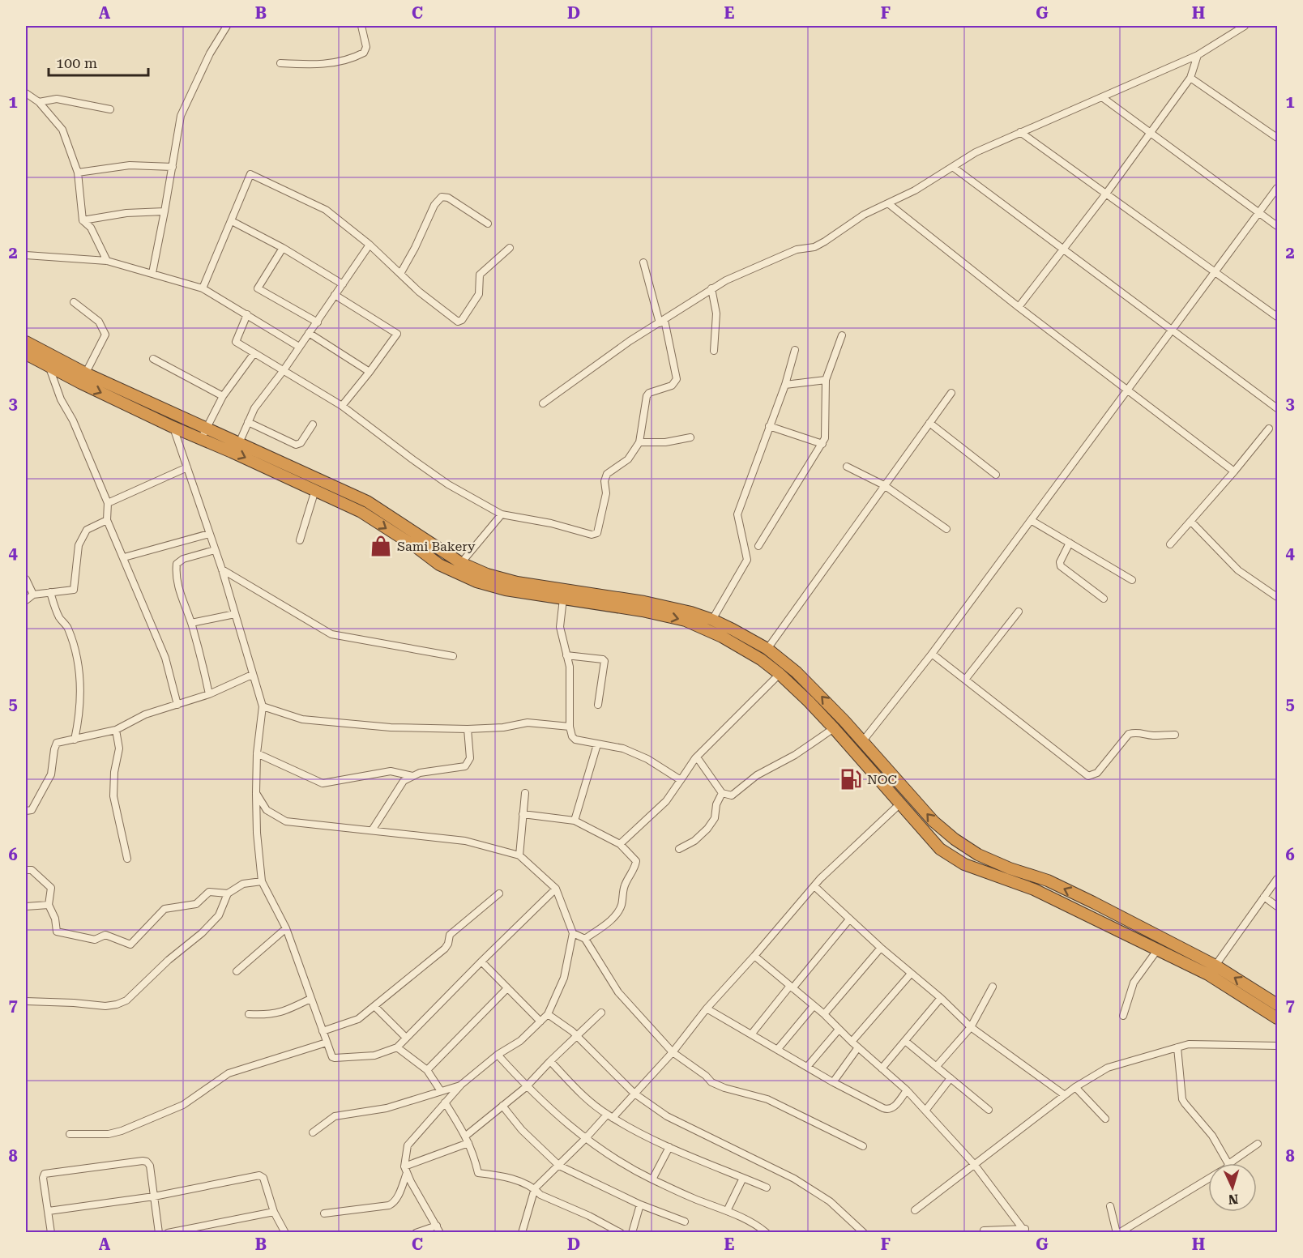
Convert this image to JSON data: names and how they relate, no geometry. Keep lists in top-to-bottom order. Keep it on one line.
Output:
{"places":{"shop":["Sami Bakery"],"fuel station":["NOC"]},"scale_bar":"100 m","north":"bottom","grid":{"columns":["A","B","C","D","E","F","G","H"],"rows":["1","2","3","4","5","6","7","8"]}}
